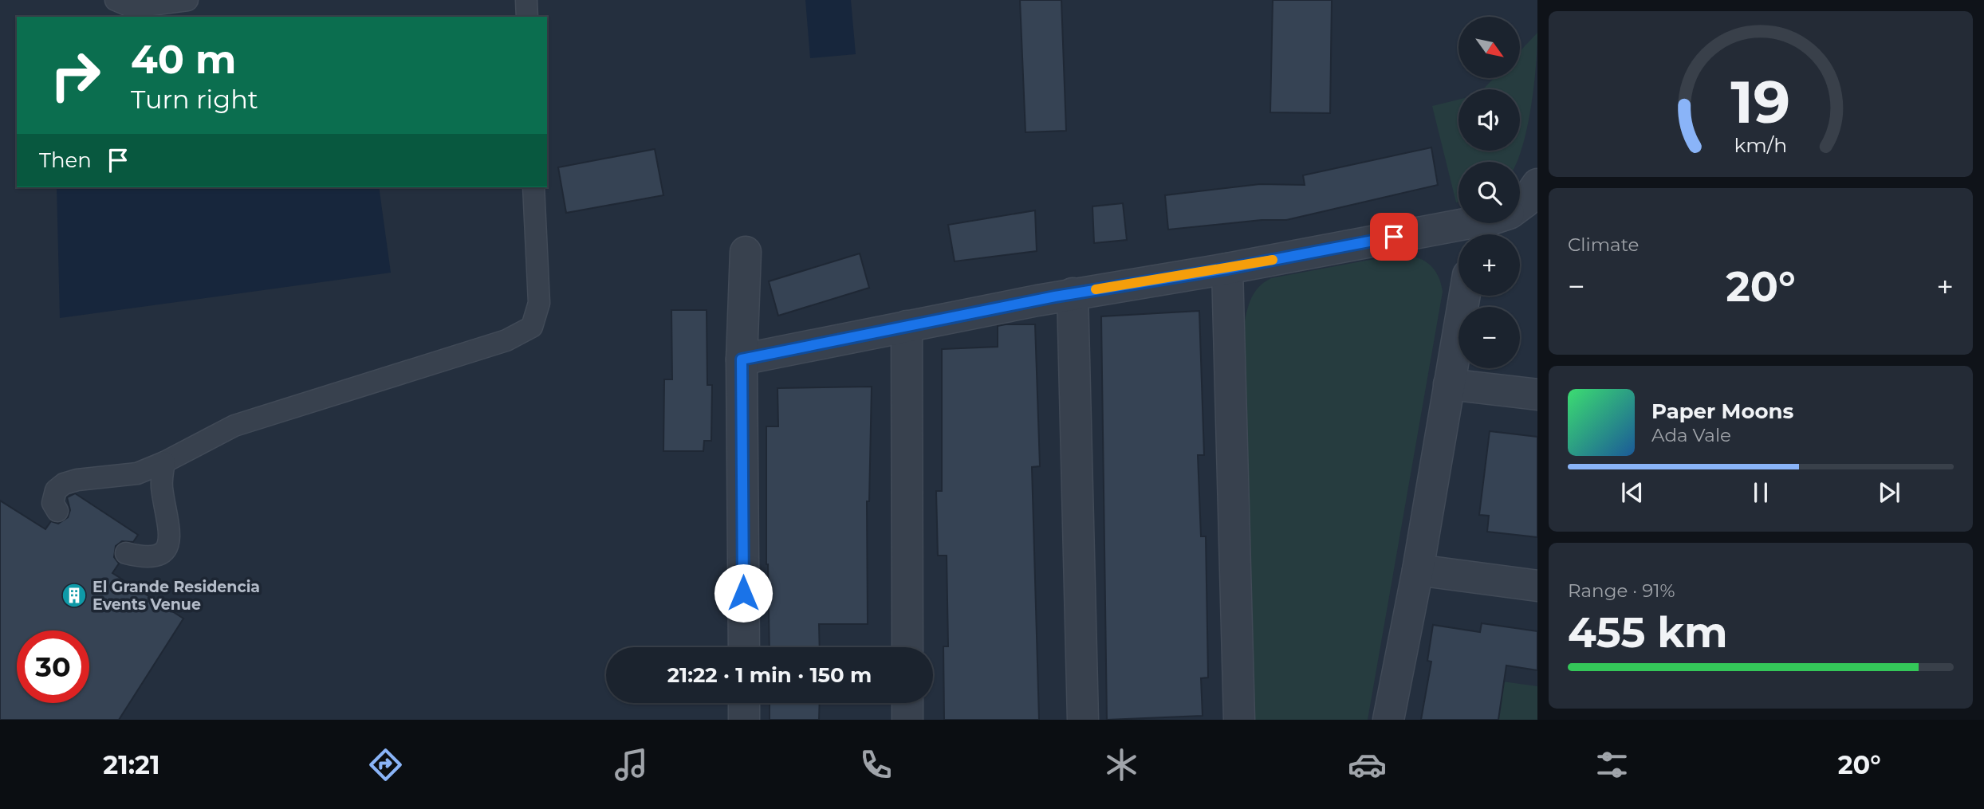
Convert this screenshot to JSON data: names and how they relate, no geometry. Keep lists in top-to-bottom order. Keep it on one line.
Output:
{"places":{"building":["El Grande Residencia Events Venue"]},"north":"bottom right","page":{"map_buttons":["+","−"],"turn":["40 m","Turn right"],"then":"Then","tile":["Climate",["Range · 91%","455 km"]],"heat":["−","20°","+"],"song":["Paper Moons","Ada Vale"],"limit":"30","trip":"21:22 · 1 min · 150 m","tabs":["21:21","20°"],"gauge":["19","km/h"]}}
